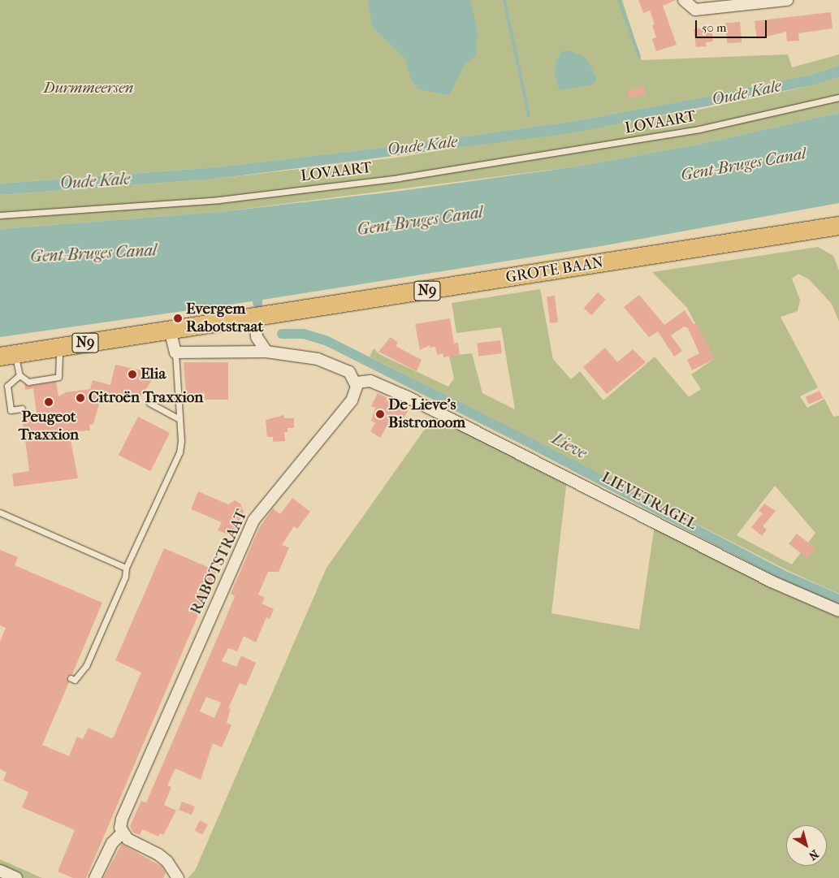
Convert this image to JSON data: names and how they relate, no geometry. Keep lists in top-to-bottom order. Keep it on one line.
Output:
{"streets":{"main road":["GROTE BAAN","N9"],"street":["LIEVETRAGEL","RABOTSTRAAT"],"lane":["LOVAART"]},"crossings":[["GROTE BAAN","N9"],["LIEVETRAGEL","RABOTSTRAAT"]],"water":["Oude Kale","Gent-Bruges Canal","Lieve"],"parks":["Durmmeersen"],"places":["Evergem Rabotstraat","Elia","Citroën Traxxion","Peugeot Traxxion","De Lieve's Bistronoom"],"scale_bar":"50 m","north":"bottom right"}
